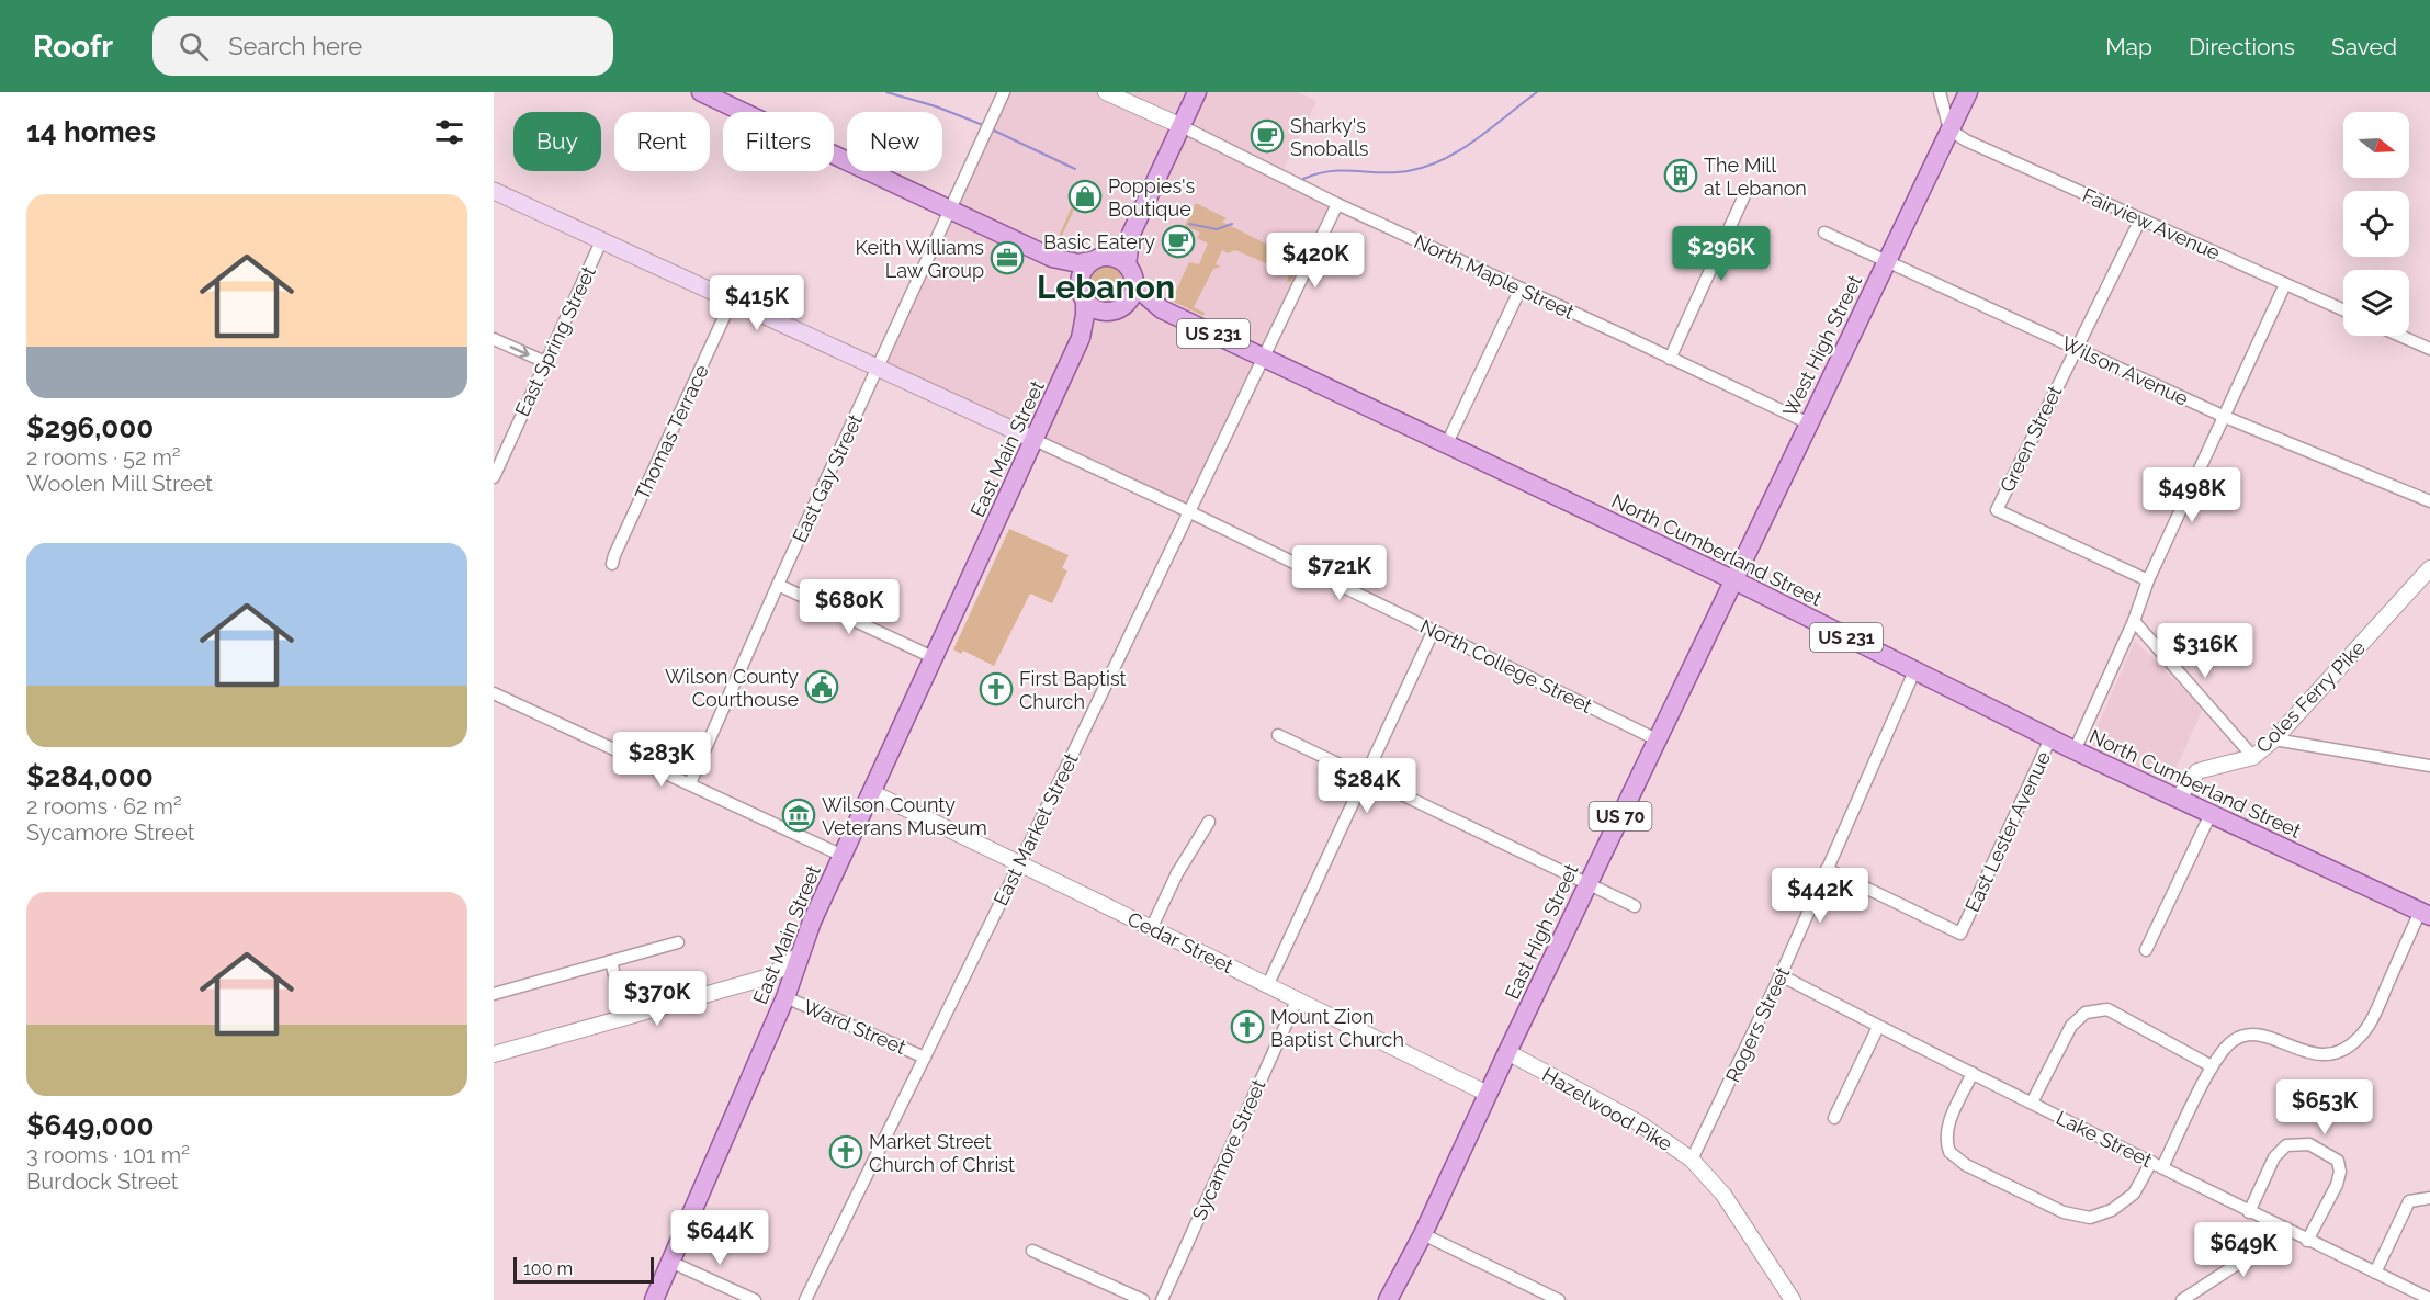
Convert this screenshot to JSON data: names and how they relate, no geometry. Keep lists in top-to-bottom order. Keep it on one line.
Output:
{"streets":{"main road":["US 231","West High Street","East Main Street","North Cumberland Street","US 70","East High Street"],"street":["Fairview Avenue","North Maple Street","East Spring Street","Wilson Avenue","Thomas Terrace","Green Street","East Gay Street","North College Street","Coles Ferry Pike","East Market Street","East Lester Avenue","Cedar Street","Rogers Street","Ward Street","Hazelwood Pike","Lake Street","Sycamore Street"]},"crossings":[["Fairview Avenue","West High Street"],["Fairview Avenue","Green Street"],["Fairview Avenue","US 70"],["North Maple Street","West High Street"],["North Maple Street","East Market Street"],["US 231","East Main Street"],["US 231","East Gay Street"],["US 231","North Cumberland Street"],["West High Street","Wilson Avenue"],["West High Street","North Cumberland Street"],["West High Street","US 70"],["West High Street","East High Street"],["Wilson Avenue","Green Street"],["East Main Street","North Cumberland Street"],["East Main Street","North College Street"],["East Main Street","Cedar Street"],["East Main Street","Ward Street"],["North Cumberland Street","Coles Ferry Pike"],["North Cumberland Street","East Market Street"],["North Cumberland Street","East Lester Avenue"],["North Cumberland Street","East High Street"],["North Cumberland Street","Rogers Street"],["North College Street","East Market Street"],["North College Street","East High Street"],["East Market Street","Cedar Street"],["East Market Street","Ward Street"],["East Lester Avenue","Rogers Street"],["East High Street","Cedar Street"],["East High Street","Hazelwood Pike"],["Cedar Street","Sycamore Street"],["Rogers Street","Hazelwood Pike"],["Rogers Street","Lake Street"]],"districts":["Lebanon"],"places":{"cafe":["Sharky's Snoballs","Basic Eatery"],"building":["The Mill at Lebanon"],"shop":["Poppies's Boutique"],"office":["Keith Williams Law Group"],"public building":["Wilson County Courthouse"],"church":["First Baptist Church","Mount Zion Baptist Church","Market Street Church of Christ"],"museum":["Wilson County Veterans Museum"]},"scale_bar":"100 m","north":"right","page":{"header":"Roofr","search":"Search here","nav":["Map","Directions","Saved"],"heading":"14 homes","chip":["Buy","Rent","Filters","New"],"list":[{"name":"$296,000","note":"2 rooms · 52 m² · Woolen Mill Street"},{"name":"$284,000","note":"2 rooms · 62 m² · Sycamore Street"},{"name":"$649,000","note":"3 rooms · 101 m² · Burdock Street"}],"price":["$296K","$420K","$415K","$498K","$721K","$680K","$316K","$283K","$284K","$442K","$370K","$653K","$644K","$649K"],"scale":"100 m"}}
